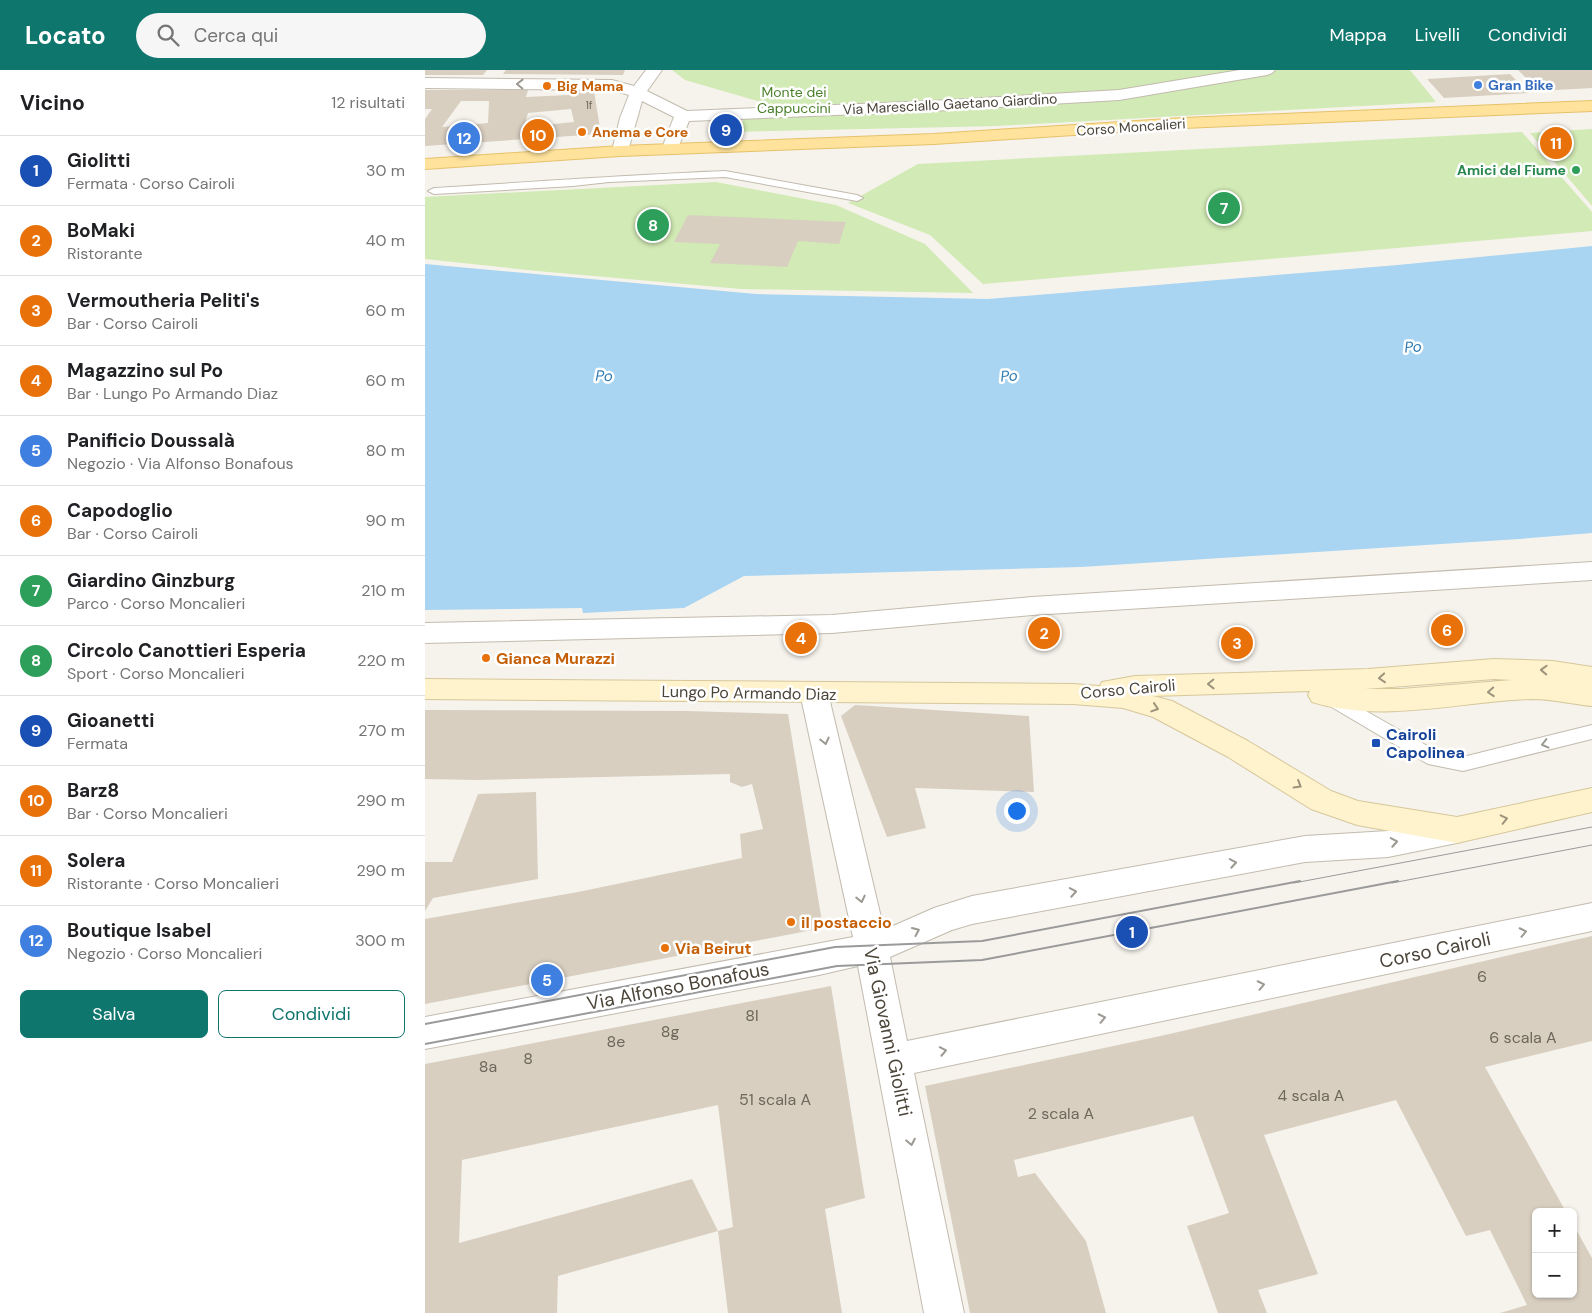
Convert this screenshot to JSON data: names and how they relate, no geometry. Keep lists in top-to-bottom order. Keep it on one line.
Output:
{"streets":{"main road":["Corso Moncalieri","Corso Cairoli","Lungo Po Armando Diaz"],"street":["Via Maresciallo Gaetano Giardino","Via Alfonso Bonafous","Via Giovanni Giolitti"]},"crossings":[["Corso Cairoli","Lungo Po Armando Diaz"],["Corso Cairoli","Via Alfonso Bonafous"],["Corso Cairoli","Via Giovanni Giolitti"],["Lungo Po Armando Diaz","Via Giovanni Giolitti"],["Via Alfonso Bonafous","Via Giovanni Giolitti"]],"one_way":["Via Giovanni Giolitti"],"water":["Po"],"parks":["Monte dei Cappuccini"],"places":{"other":["Gran Bike","Big Mama","Anema e Core","Amici del Fiume","Gianca Murazzi","il postaccio","Via Beirut"],"transit":["Cairoli Capolinea"]},"house_numbers":["1f","6","8l","8g","6 scala A","8e","8","8a","4 scala A","51 scala A","2 scala A"],"page":{"header":"Locato","search":"Cerca qui","nav":["Mappa","Livelli","Condividi"],"heading":["Vicino","12 risultati"],"pins":["9","10","12","11","7","8","6","2","4","3","1","5"],"list":[{"mark":"1","name":"Giolitti","note":"Fermata · Corso Cairoli","value":"30 m"},{"mark":"2","name":"BoMaki","note":"Ristorante","value":"40 m"},{"mark":"3","name":"Vermoutheria Peliti's","note":"Bar · Corso Cairoli","value":"60 m"},{"mark":"4","name":"Magazzino sul Po","note":"Bar · Lungo Po Armando Diaz","value":"60 m"},{"mark":"5","name":"Panificio Doussalà","note":"Negozio · Via Alfonso Bonafous","value":"80 m"},{"mark":"6","name":"Capodoglio","note":"Bar · Corso Cairoli","value":"90 m"},{"mark":"7","name":"Giardino Ginzburg","note":"Parco · Corso Moncalieri","value":"210 m"},{"mark":"8","name":"Circolo Canottieri Esperia","note":"Sport · Corso Moncalieri","value":"220 m"},{"mark":"9","name":"Gioanetti","note":"Fermata","value":"270 m"},{"mark":"10","name":"Barz8","note":"Bar · Corso Moncalieri","value":"290 m"},{"mark":"11","name":"Solera","note":"Ristorante · Corso Moncalieri","value":"290 m"},{"mark":"12","name":"Boutique Isabel","note":"Negozio · Corso Moncalieri","value":"300 m"}],"buttons":["Salva","Condividi"],"map_buttons":["+","−"]}}
